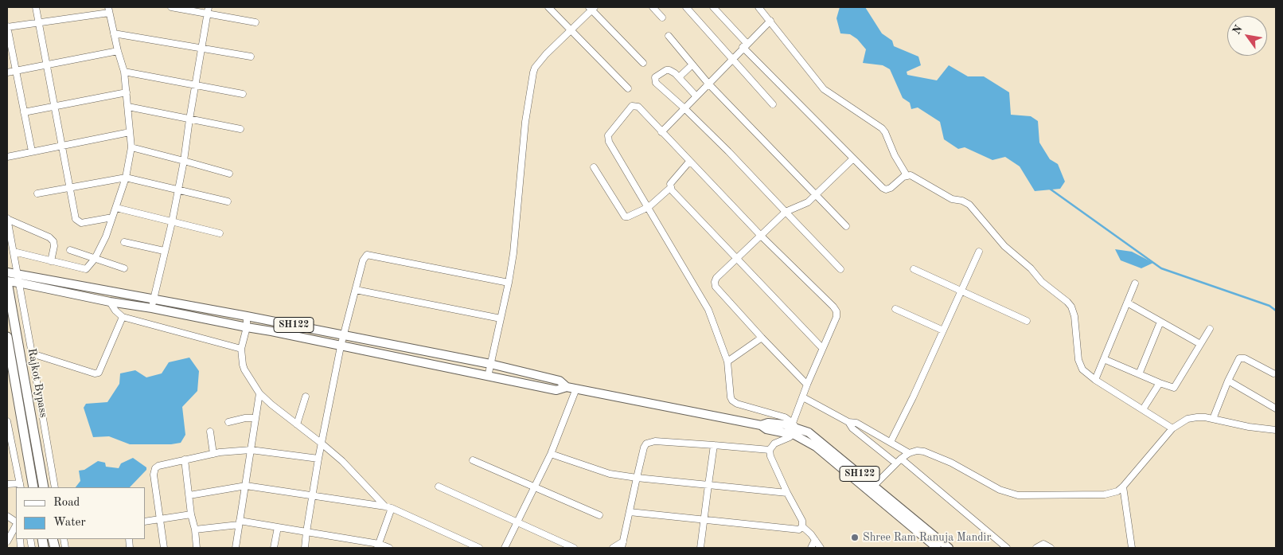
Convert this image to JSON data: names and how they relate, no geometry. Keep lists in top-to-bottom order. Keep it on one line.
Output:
{"streets":{"highway":["Rajkot Bypass"],"main road":["SH122"]},"places":["Shree Ram Ranuja Mandir"],"legend":["Road","Water"],"north":"top left"}
